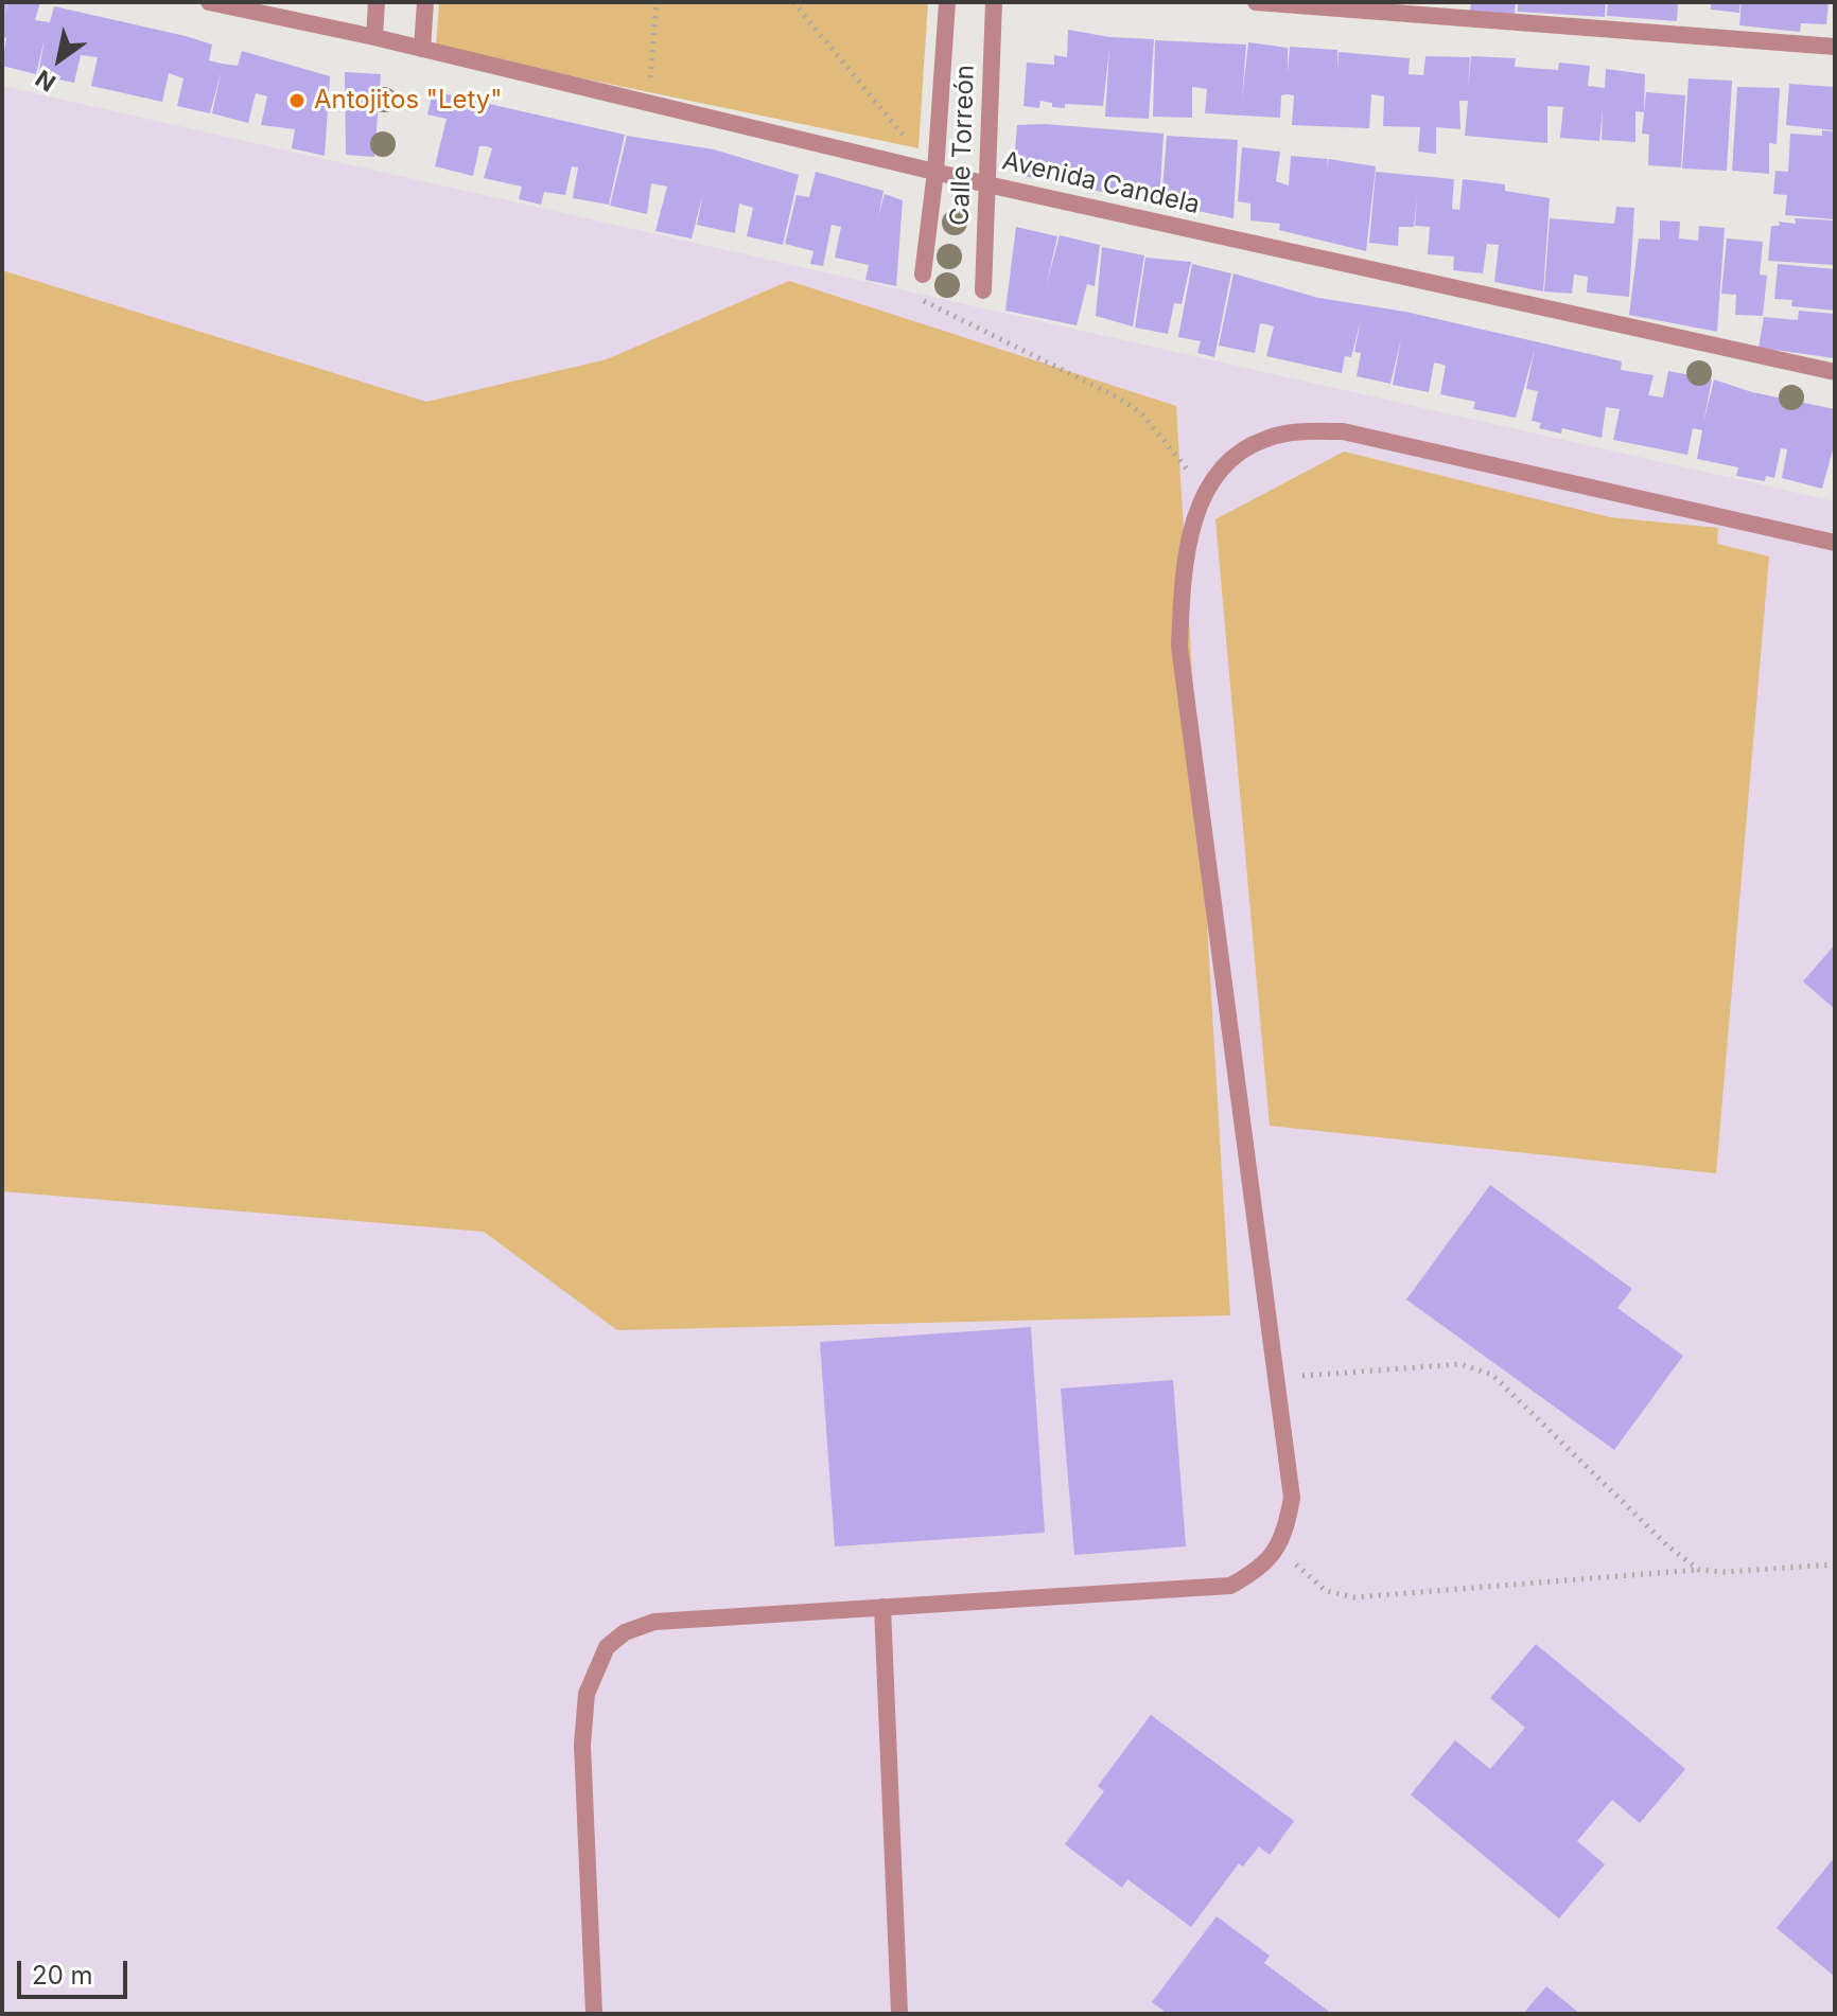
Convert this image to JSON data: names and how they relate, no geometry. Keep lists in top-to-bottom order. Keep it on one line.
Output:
{"streets":{"street":["Calle Torreón","Avenida Candela"]},"crossings":[["Calle Torreón","Avenida Candela"]],"places":["Antojitos \"Lety\""],"scale_bar":"20 m","north":"bottom left"}
